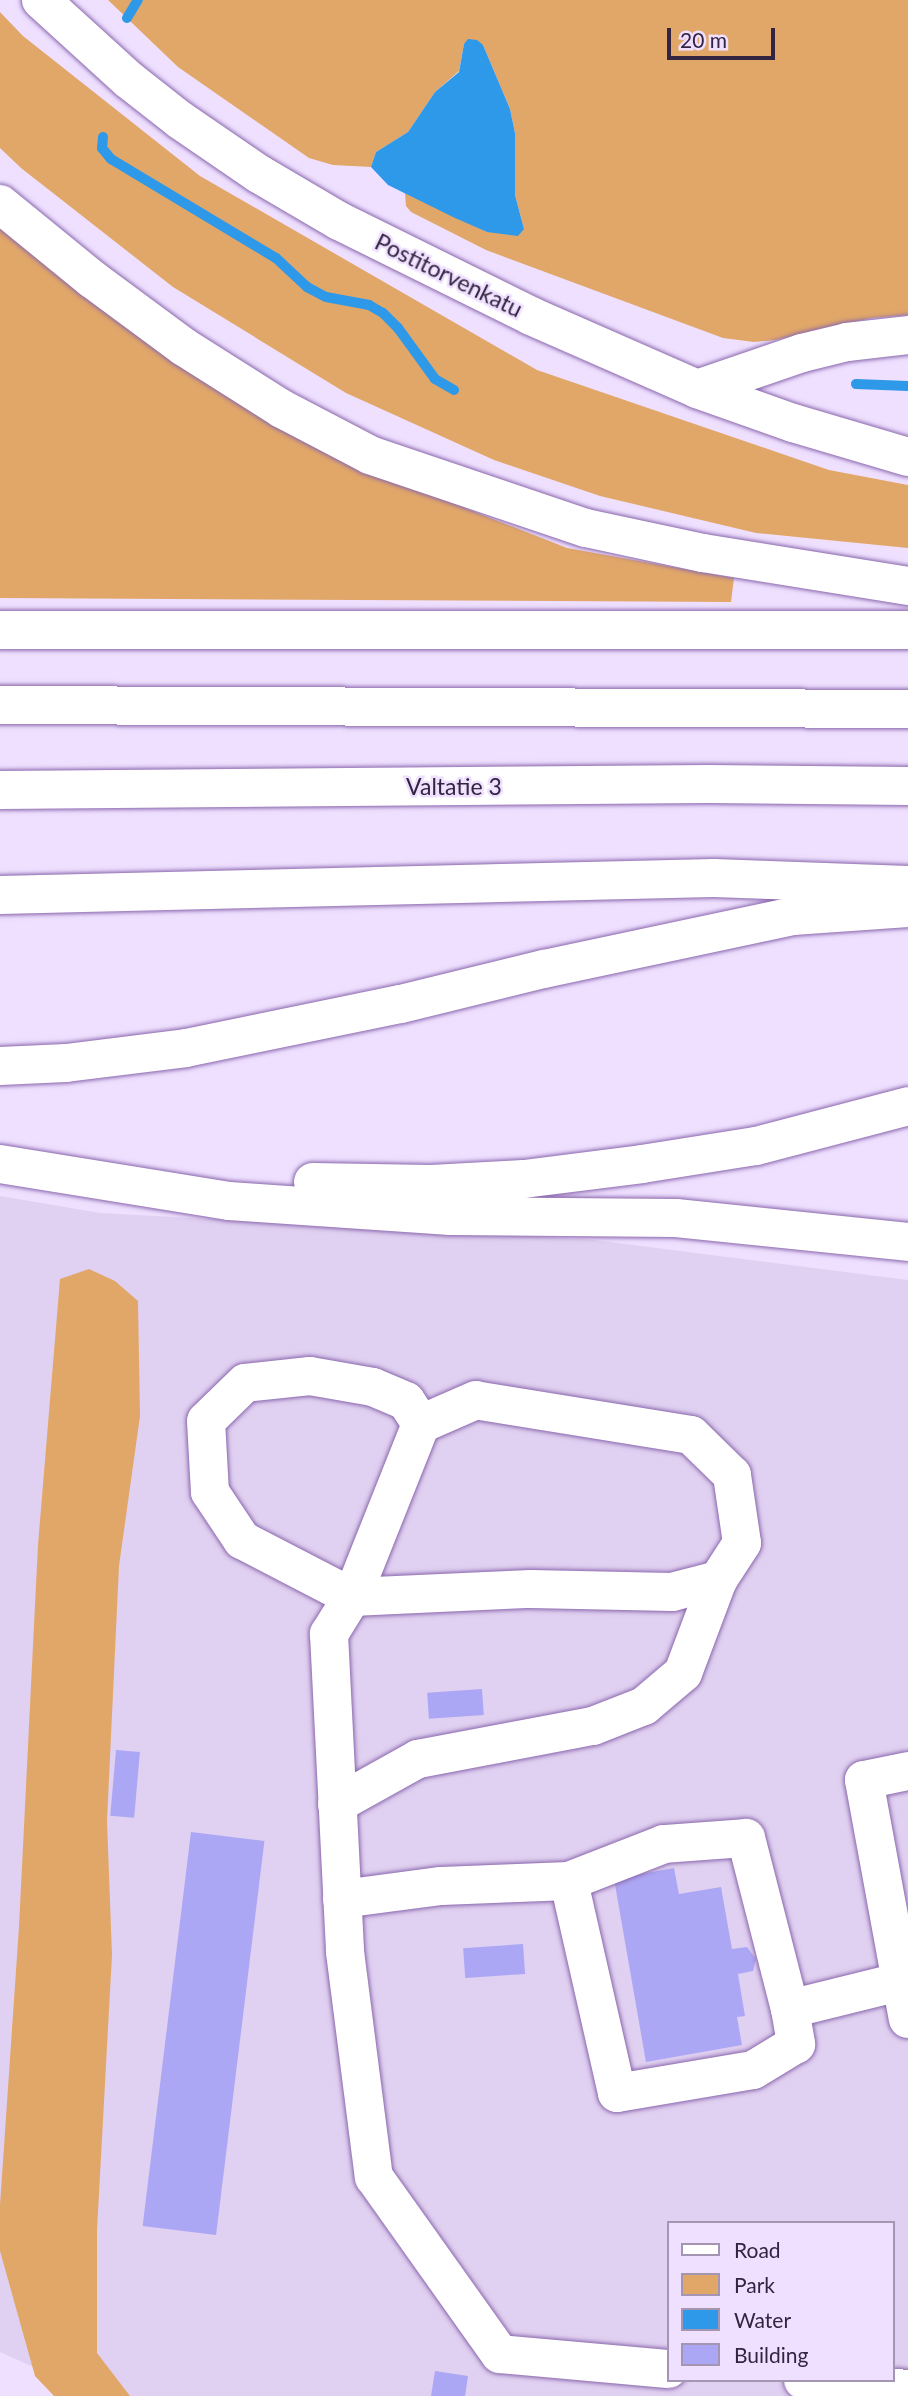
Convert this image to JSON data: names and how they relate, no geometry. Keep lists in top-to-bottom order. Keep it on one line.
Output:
{"streets":{"main road":["Postitorvenkatu","Valtatie 3"]},"legend":["Road","Park","Water","Building"],"scale_bar":"20 m"}
